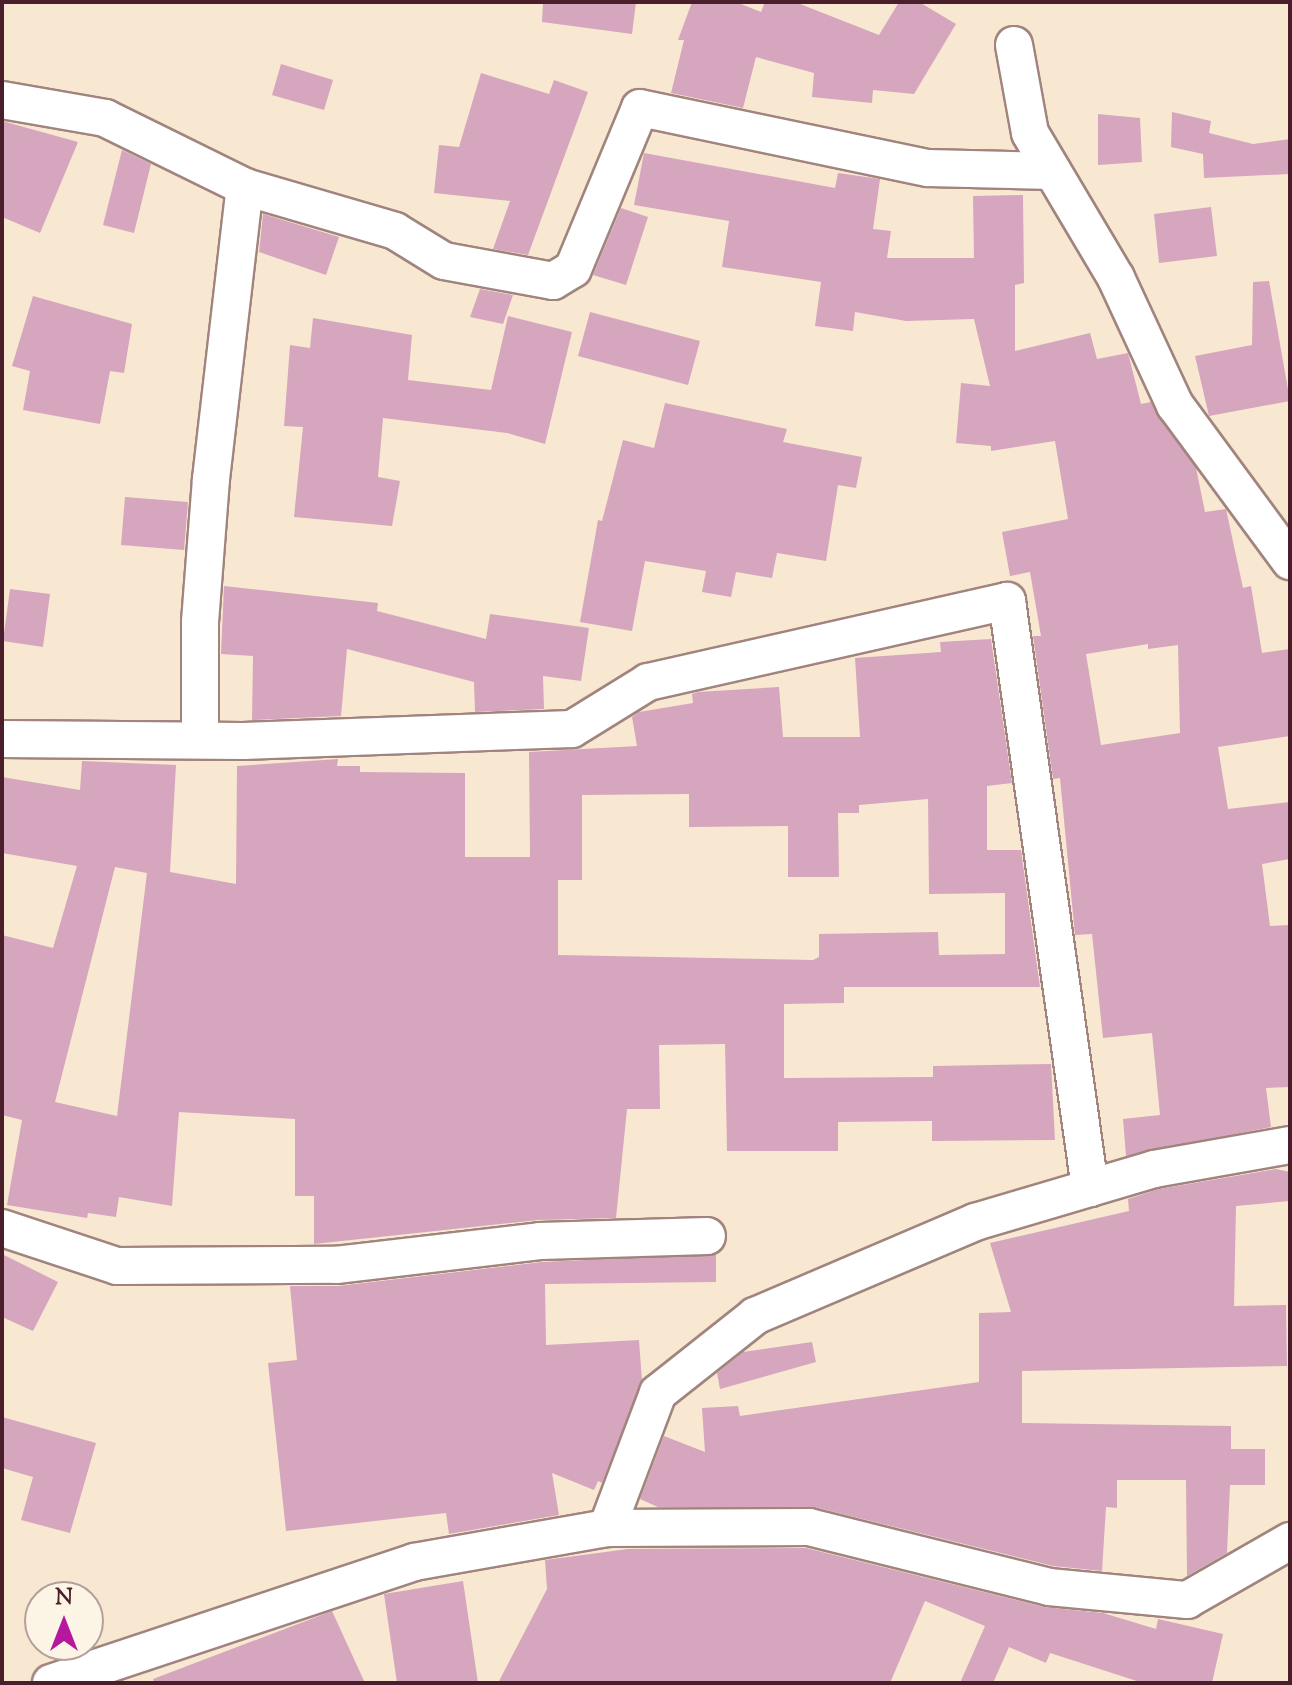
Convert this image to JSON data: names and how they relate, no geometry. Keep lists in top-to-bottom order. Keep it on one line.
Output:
{"north":"top"}
